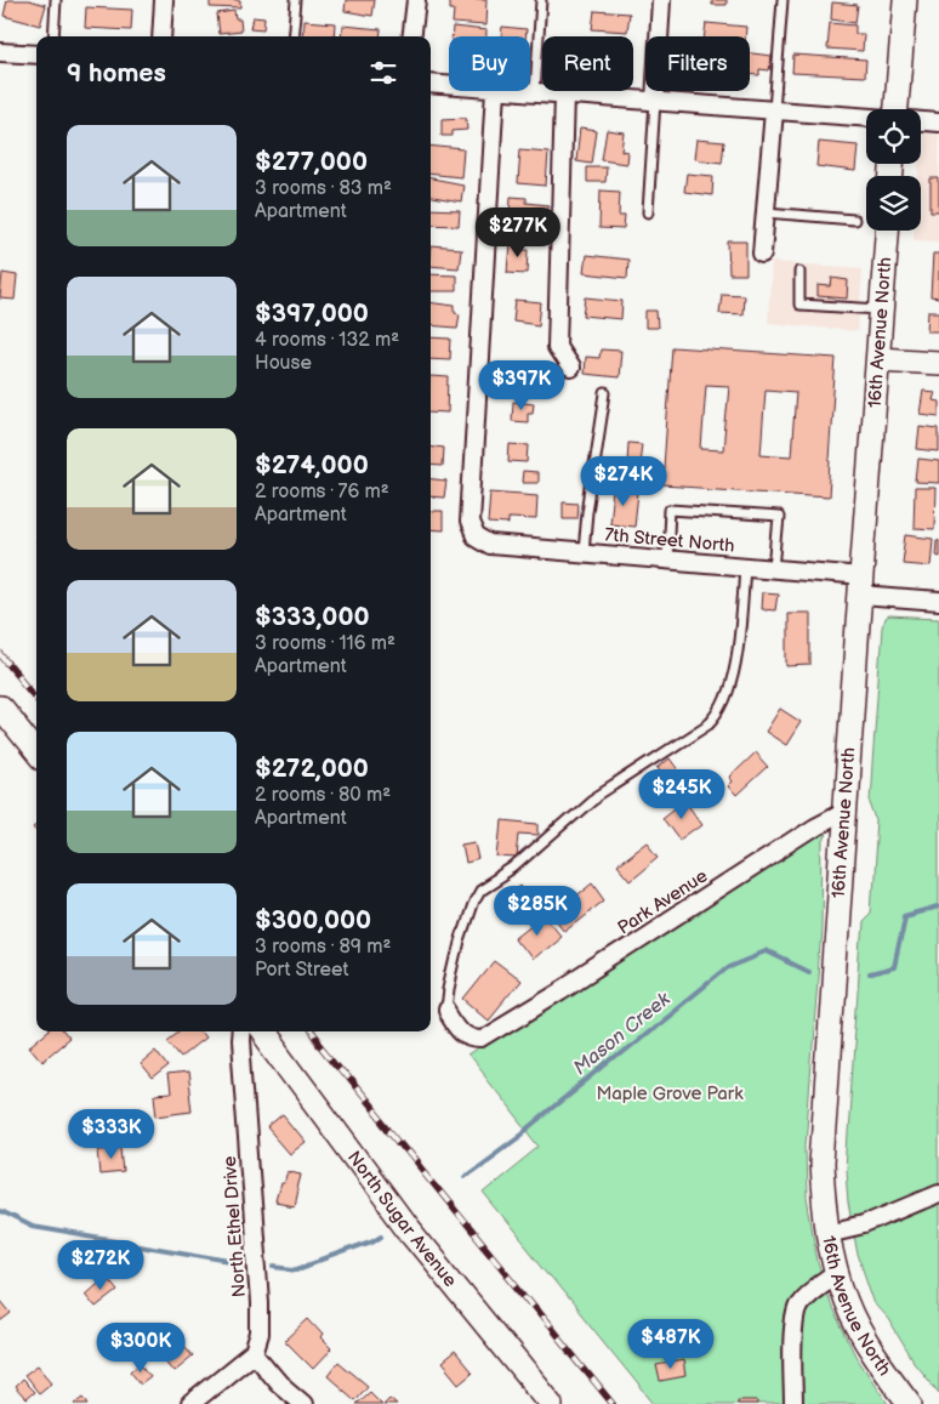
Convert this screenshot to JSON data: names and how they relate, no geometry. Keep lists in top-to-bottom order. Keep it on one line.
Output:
{"streets":{"main road":["16th Avenue North","North Sugar Avenue"],"street":["7th Street North","Park Avenue","North Ethel Drive"]},"crossings":[["16th Avenue North","7th Street North"],["16th Avenue North","Park Avenue"]],"water":["Mason Creek"],"parks":["Maple Grove Park"],"page":{"chip":["Buy","Rent","Filters"],"heading":"9 homes","list":[{"name":"$277,000","note":"3 rooms · 83 m² · Apartment"},{"name":"$397,000","note":"4 rooms · 132 m² · House"},{"name":"$274,000","note":"2 rooms · 76 m² · Apartment"},{"name":"$333,000","note":"3 rooms · 116 m² · Apartment"},{"name":"$272,000","note":"2 rooms · 80 m² · Apartment"},{"name":"$300,000","note":"3 rooms · 89 m² · Port Street"}],"price":["$277K","$397K","$274K","$245K","$285K","$333K","$272K","$487K","$300K"]}}
